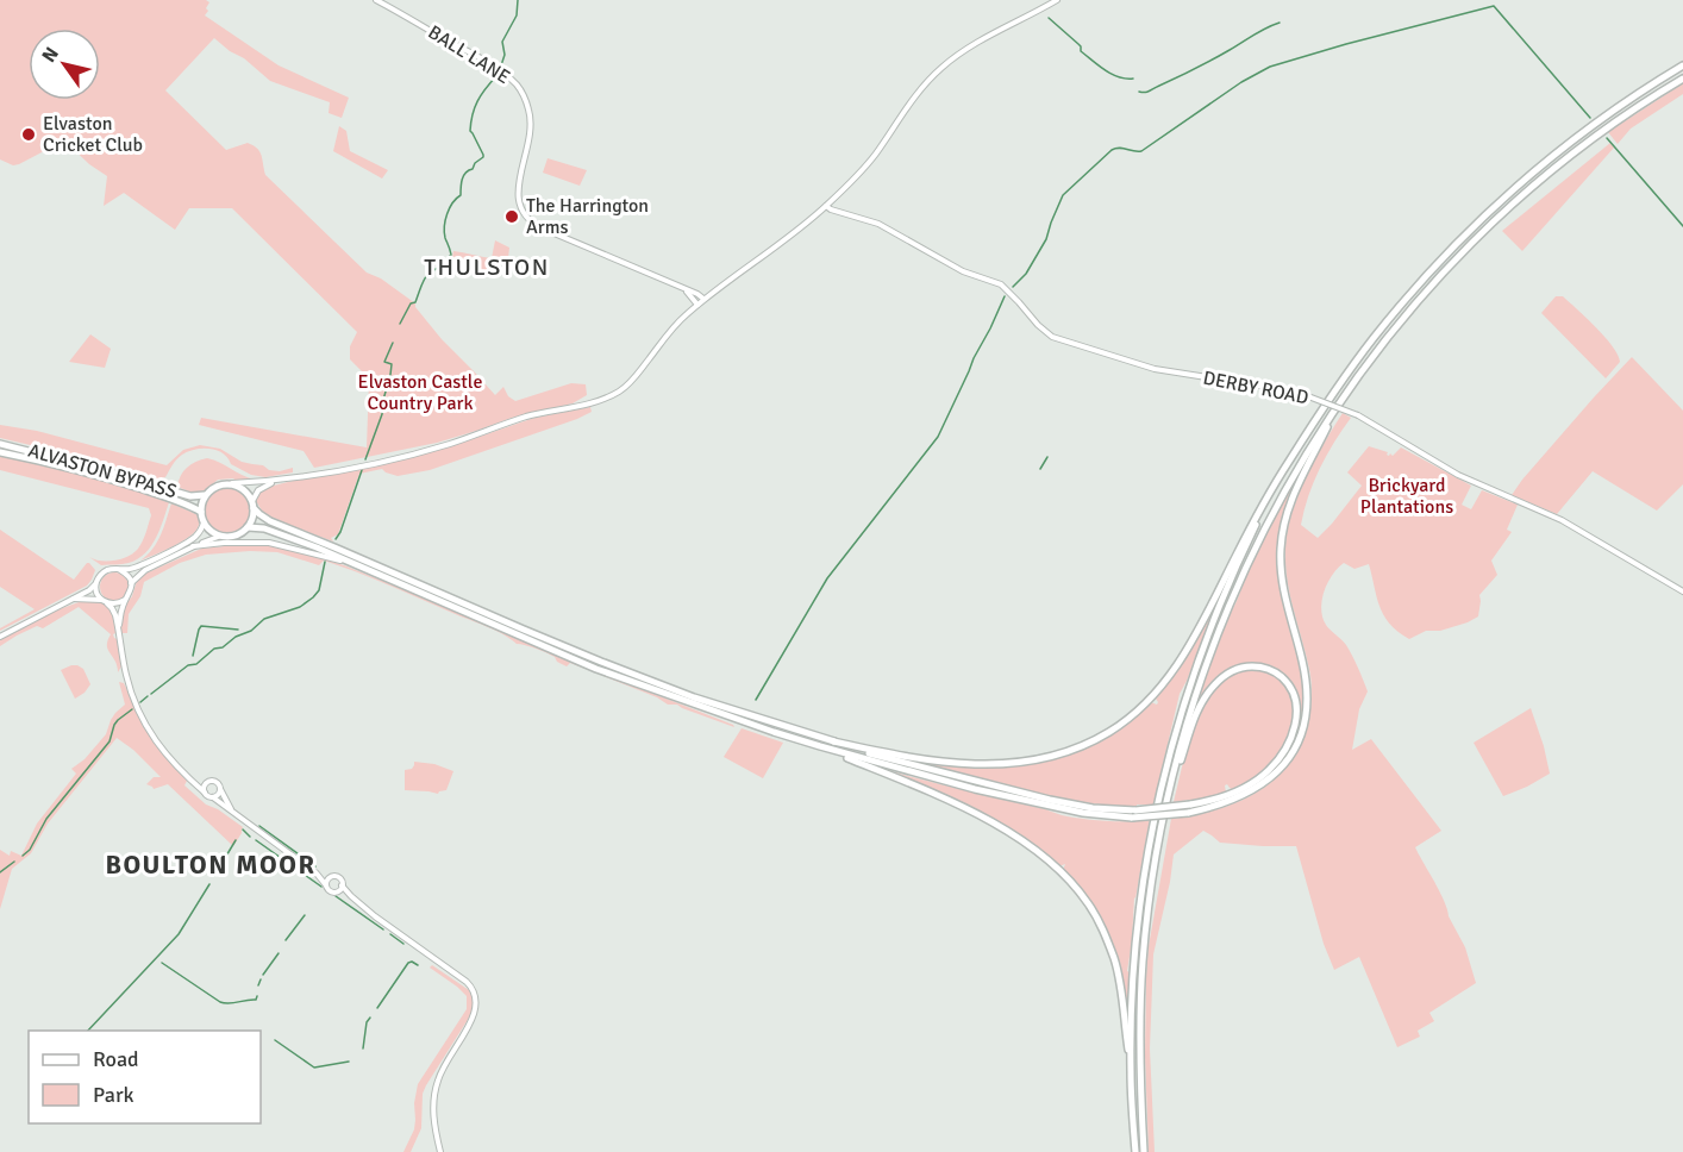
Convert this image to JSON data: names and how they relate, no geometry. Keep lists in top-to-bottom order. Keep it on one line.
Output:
{"streets":{"highway":["ALVASTON BYPASS"],"street":["BALL LANE","DERBY ROAD"]},"districts":["THULSTON","BOULTON MOOR"],"parks":["Elvaston Castle Country Park","Brickyard Plantations"],"places":["Elvaston Cricket Club","The Harrington Arms"],"legend":["Road","Park"],"north":"top left"}
